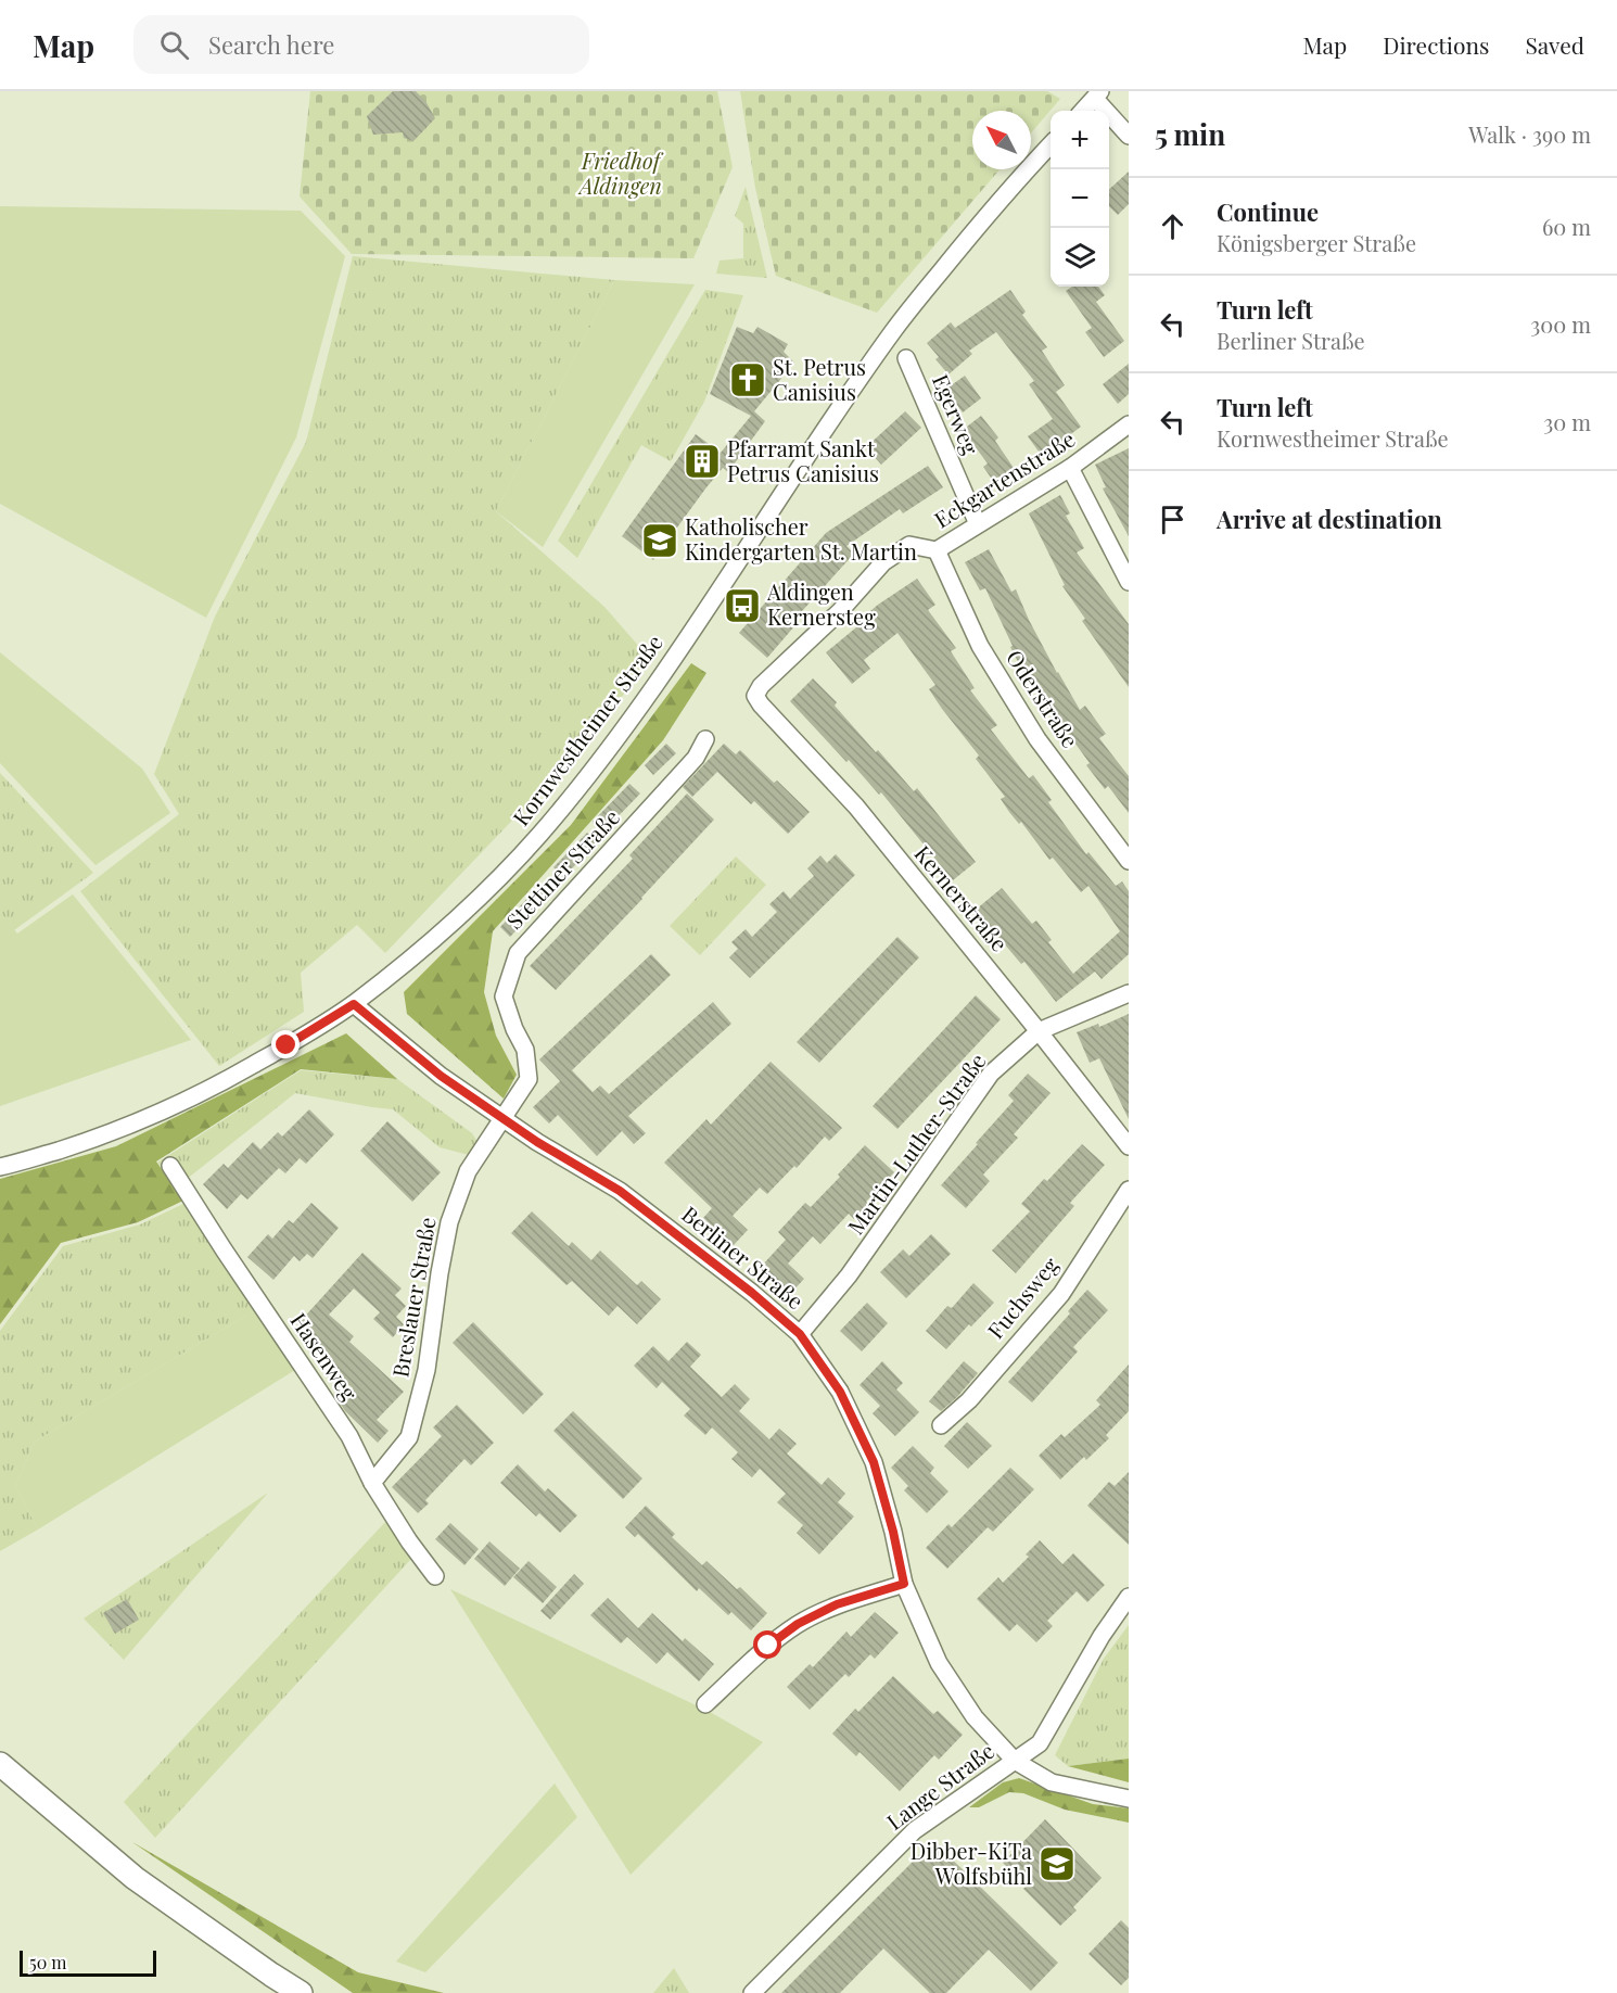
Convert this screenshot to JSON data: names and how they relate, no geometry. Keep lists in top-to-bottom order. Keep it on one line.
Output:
{"streets":{"street":["Egerweg","Eckgartenstraße","Oderstraße","Kornwestheimer Straße","Stettiner Straße","Kernerstraße","Martin-Luther-Straße","Berliner Straße","Breslauer Straße","Fuchsweg","Hasenweg","Lange Straße"]},"crossings":[["Egerweg","Eckgartenstraße"],["Eckgartenstraße","Oderstraße"],["Eckgartenstraße","Kernerstraße"],["Kornwestheimer Straße","Berliner Straße"],["Stettiner Straße","Berliner Straße"],["Stettiner Straße","Breslauer Straße"],["Kernerstraße","Martin-Luther-Straße"],["Martin-Luther-Straße","Berliner Straße"],["Berliner Straße","Breslauer Straße"],["Berliner Straße","Lange Straße"],["Breslauer Straße","Hasenweg"]],"parks":["Friedhof Aldingen"],"places":{"church":["St. Petrus Canisius"],"building":["Pfarramt Sankt Petrus Canisius"],"school or university":["Katholischer Kindergarten St. Martin","Dibber-KiTa Wolfsbühl"],"bus stop":["Aldingen Kernersteg"]},"scale_bar":"50 m","north":"top left","page":{"header":"Map","search":"Search here","nav":["Map","Directions","Saved"],"heading":["5 min","Walk · 390 m"],"map_buttons":["+","−"],"list":[["Continue","Königsberger Straße","60 m"],["Turn left","Berliner Straße","300 m"],["Turn left","Kornwestheimer Straße","30 m"],"Arrive at destination"],"scale":"50 m"}}
